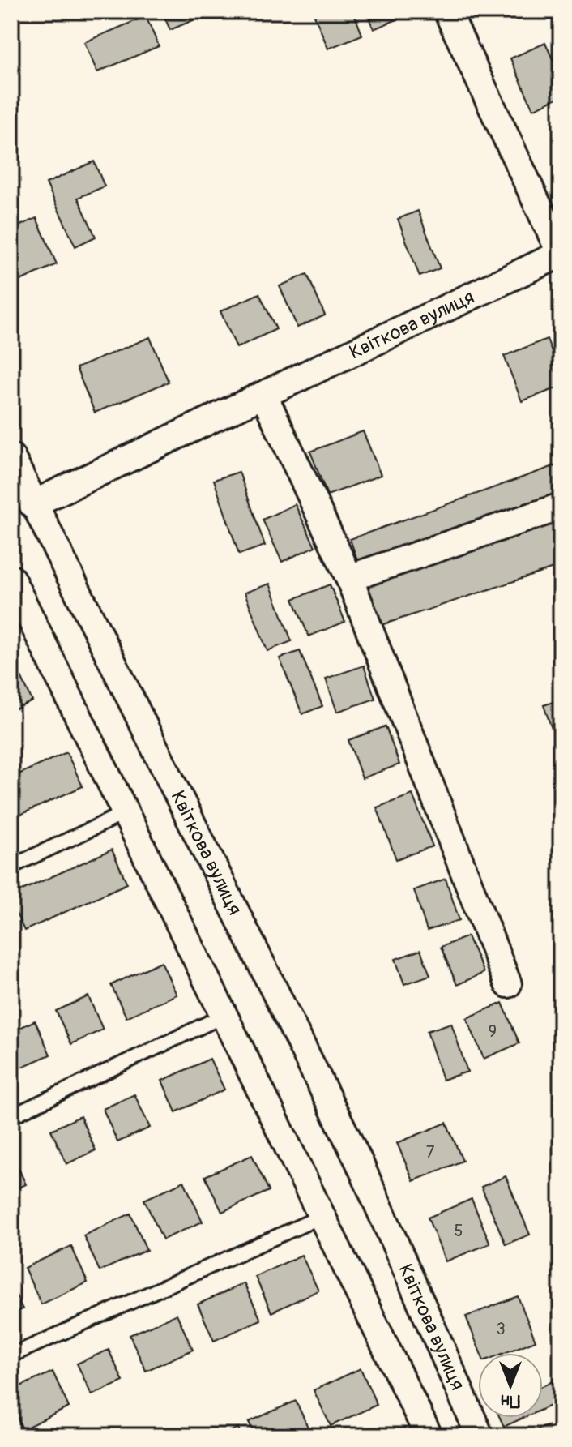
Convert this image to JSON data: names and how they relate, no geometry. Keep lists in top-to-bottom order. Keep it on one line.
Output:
{"streets":{"street":["Квіткова вулиця"]},"house_numbers":["9","7","5","3"],"north":"bottom"}
